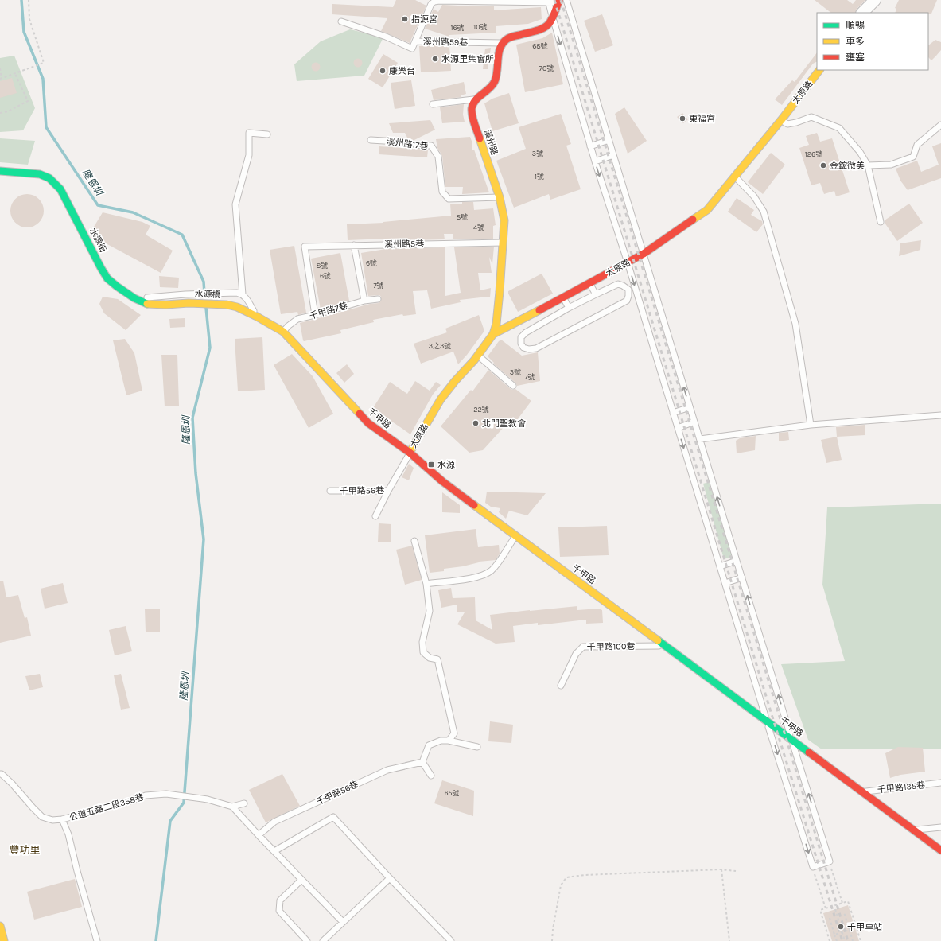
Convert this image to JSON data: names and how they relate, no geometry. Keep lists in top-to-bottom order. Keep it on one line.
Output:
{"streets":{"street":["太原路","溪州路","水源街","水源橋","千甲路"],"lane":["溪州路59巷","溪州路17巷","溪州路5巷","千甲路7巷","千甲路56巷","千甲路100巷","千甲路135巷","公道五路二段358巷"]},"crossings":[["太原路","溪州路"],["太原路","千甲路"],["太原路","千甲路56巷"],["溪州路","溪州路17巷"],["溪州路","溪州路5巷"],["水源街","水源橋"],["溪州路5巷","千甲路7巷"],["水源橋","千甲路"],["千甲路7巷","千甲路"],["千甲路","千甲路56巷"],["千甲路","千甲路100巷"],["千甲路","千甲路135巷"]],"districts":["豐功里"],"water":["隆恩圳"],"places":{"other":["指源宮","水源里集會所","康樂台","東福宮","金鋐微美","北門聖教會","千甲車站"],"transit":["水源"]},"house_numbers":["10號","16號","68號","70號","3號","126號","1號","8號","4號","6號","8號","6號","7號","3之3號","3號","7號","22號","65號"],"legend":["順暢","車多","壅塞"]}
